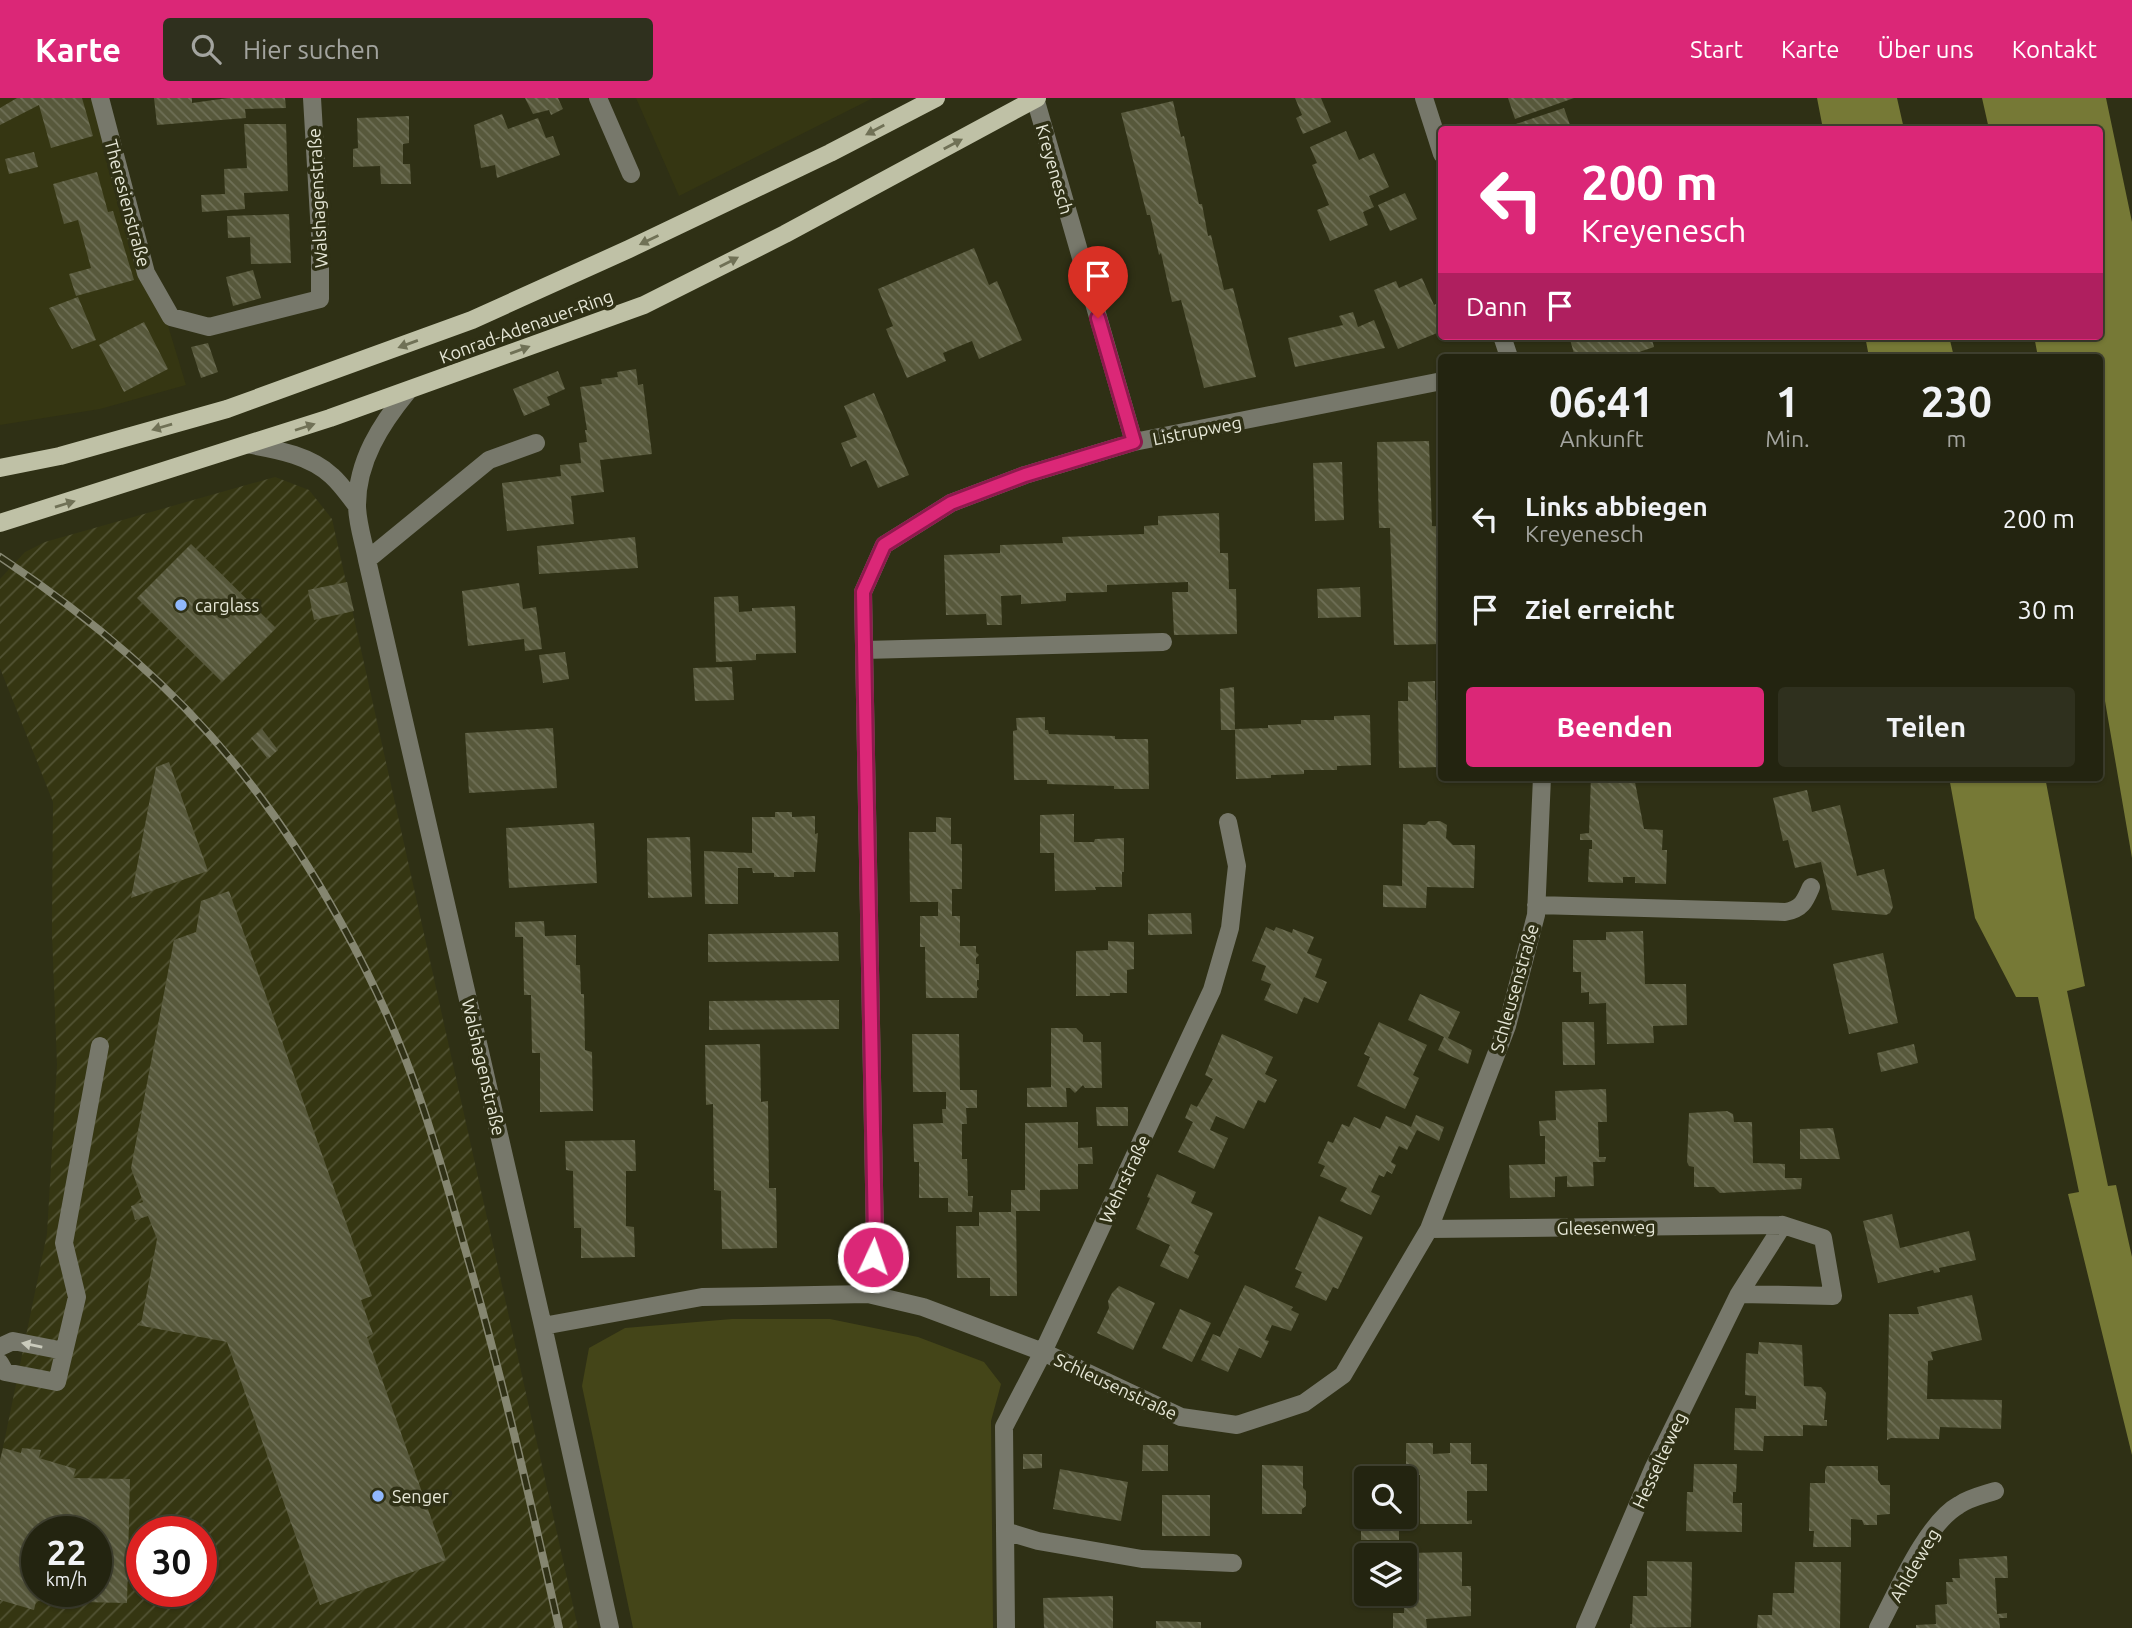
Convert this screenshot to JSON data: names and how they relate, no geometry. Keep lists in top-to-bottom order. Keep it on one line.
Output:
{"streets":{"main road":["Konrad-Adenauer-Ring"],"street":["Kreyenesch","Walshagenstraße","Theresienstraße","Listrupweg","Schleusenstraße","Wehrstraße","Gleesenweg","Hesselteweg","Ahldeweg"]},"crossings":[["Kreyenesch","Konrad-Adenauer-Ring"],["Kreyenesch","Listrupweg"],["Walshagenstraße","Theresienstraße"],["Walshagenstraße","Konrad-Adenauer-Ring"],["Walshagenstraße","Schleusenstraße"],["Listrupweg","Schleusenstraße"],["Schleusenstraße","Wehrstraße"],["Schleusenstraße","Gleesenweg"],["Gleesenweg","Hesselteweg"]],"places":["carglass","Senger"],"page":{"header":"Karte","search":"Hier suchen","nav":["Start","Karte","Über uns","Kontakt"],"turn":["200 m","Kreyenesch"],"then":"Dann","eta":["06:41","Ankunft","1","Min.","230","m"],"list":[{"name":"Links abbiegen","note":"Kreyenesch","value":"200 m"},{"name":"Ziel erreicht","value":"30 m"}],"buttons":["Beenden","Teilen"],"speed":"22 km/h","limit":"30"}}
